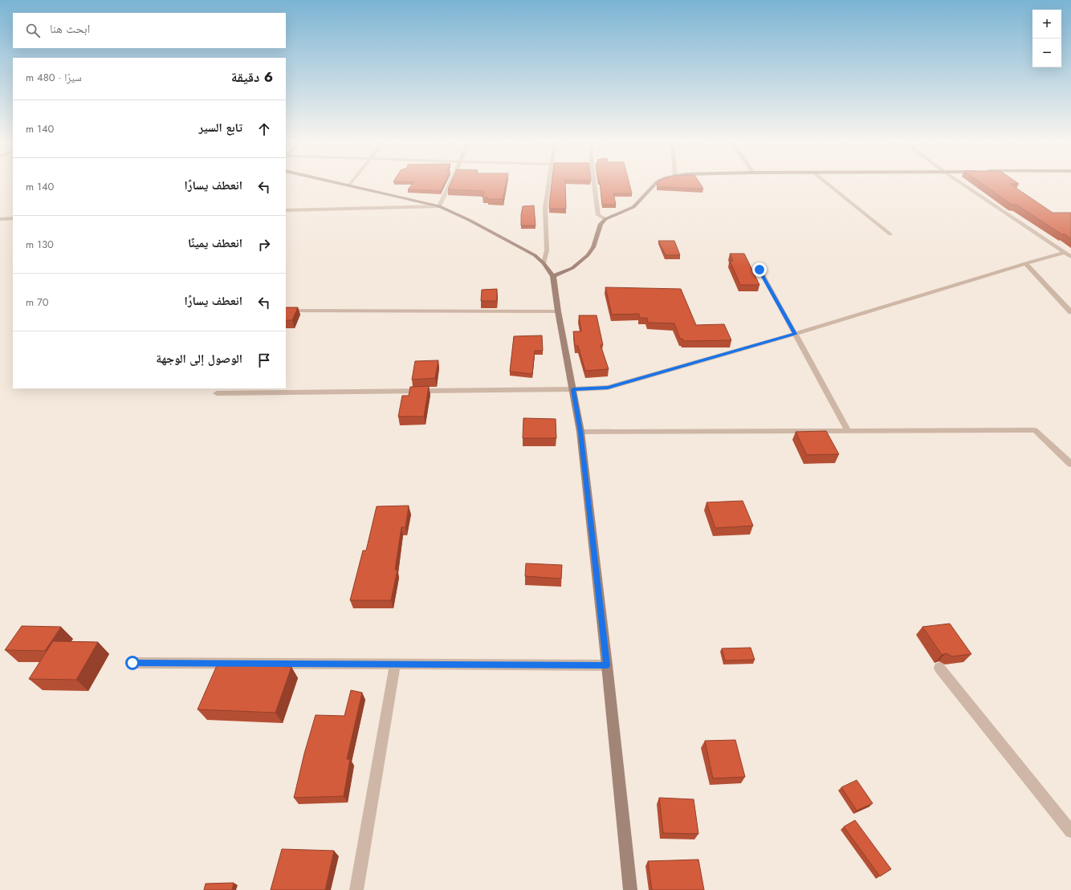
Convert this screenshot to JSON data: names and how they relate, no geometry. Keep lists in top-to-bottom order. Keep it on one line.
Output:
{"page":{"map_buttons":["+","−"],"search":"ابحث هنا","heading":["6 دقيقة","سيرًا · 480 m"],"list":[["تابع السير","140 m"],["انعطف يسارًا","140 m"],["انعطف يمينًا","130 m"],["انعطف يسارًا","70 m"],"الوصول إلى الوجهة"]}}
